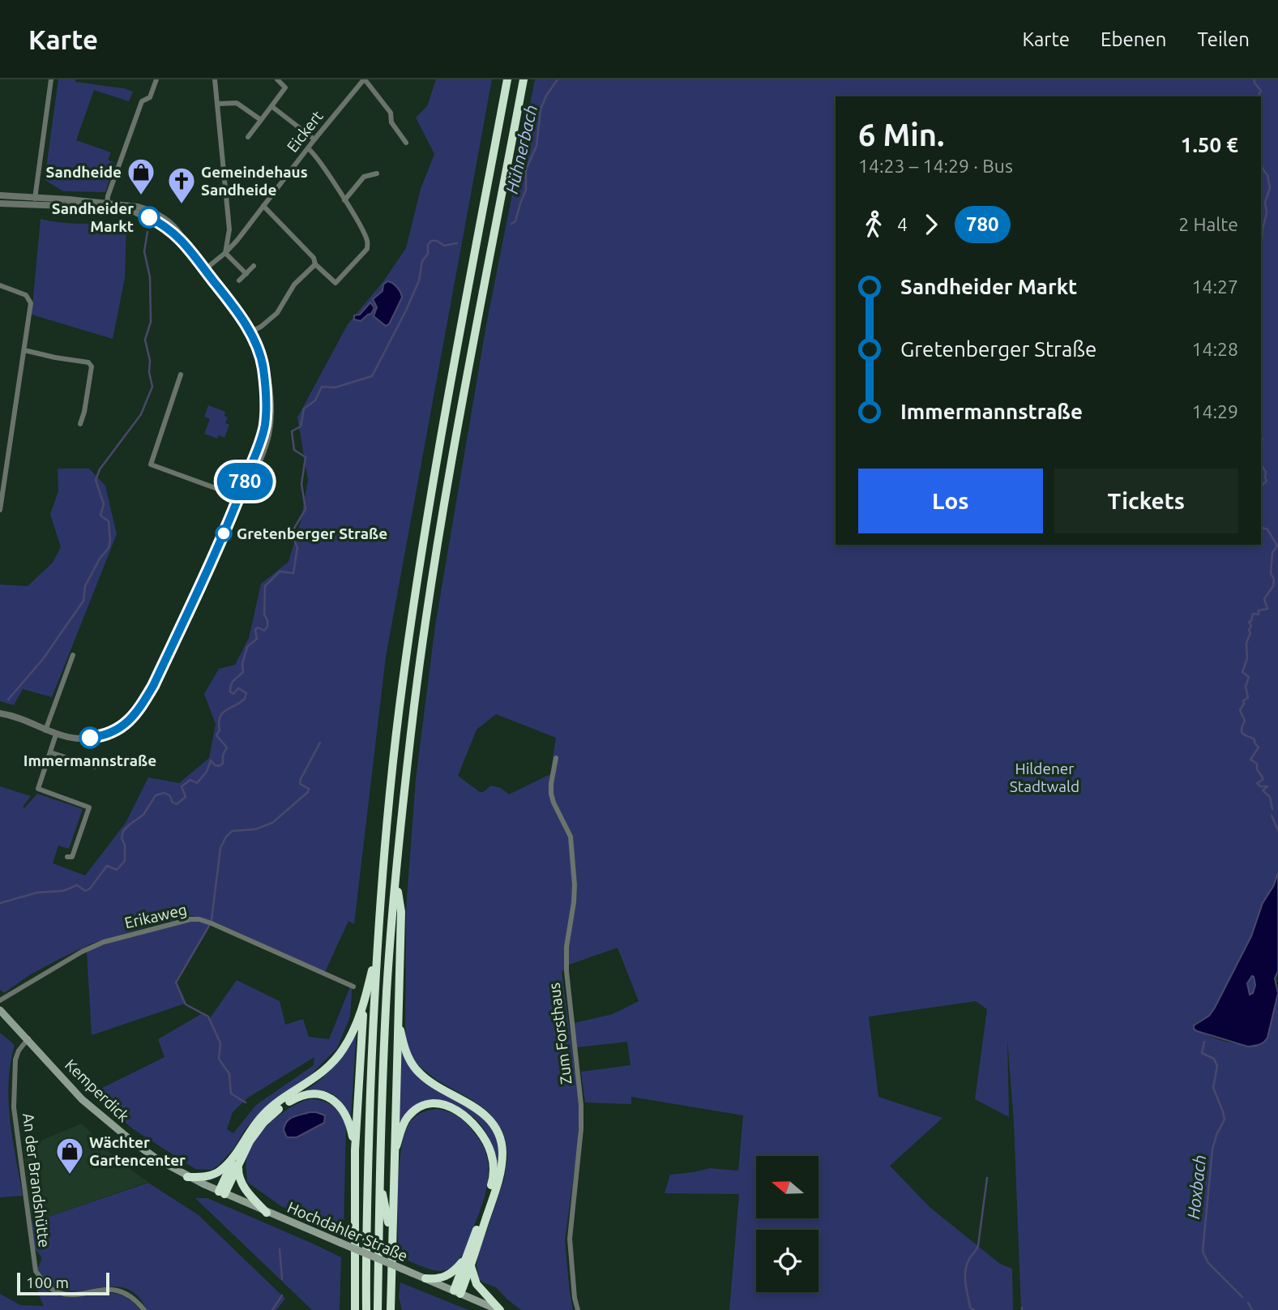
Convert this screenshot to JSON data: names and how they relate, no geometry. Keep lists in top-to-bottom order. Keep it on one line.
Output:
{"streets":{"main road":["Kemperdick","Hochdahler Straße"],"street":["Eickert","Erikaweg","Zum Forsthaus","An der Brandshütte"]},"crossings":[["Kemperdick","An der Brandshütte"],["Kemperdick","Hochdahler Straße"]],"water":["Hühnerbach","Hoxbach"],"parks":["Hildener Stadtwald"],"places":{"shop":["Sandheide","Wächter Gartencenter"],"church":["Gemeindehaus Sandheide"],"other":["Sandheider Markt","Gretenberger Straße","Immermannstraße"]},"lines":["bus line 780"],"scale_bar":"100 m","north":"left","page":{"header":"Karte","nav":["Karte","Ebenen","Teilen"],"on_map":"780","heading":["6 Min.","14:23 – 14:29 · Bus","1.50 €"],"legs":["4","780","2 Halte"],"list":[{"name":"Sandheider Markt","value":"14:27"},{"name":"Gretenberger Straße","value":"14:28"},{"name":"Immermannstraße","value":"14:29"}],"buttons":["Los","Tickets"],"scale":"100 m"}}
